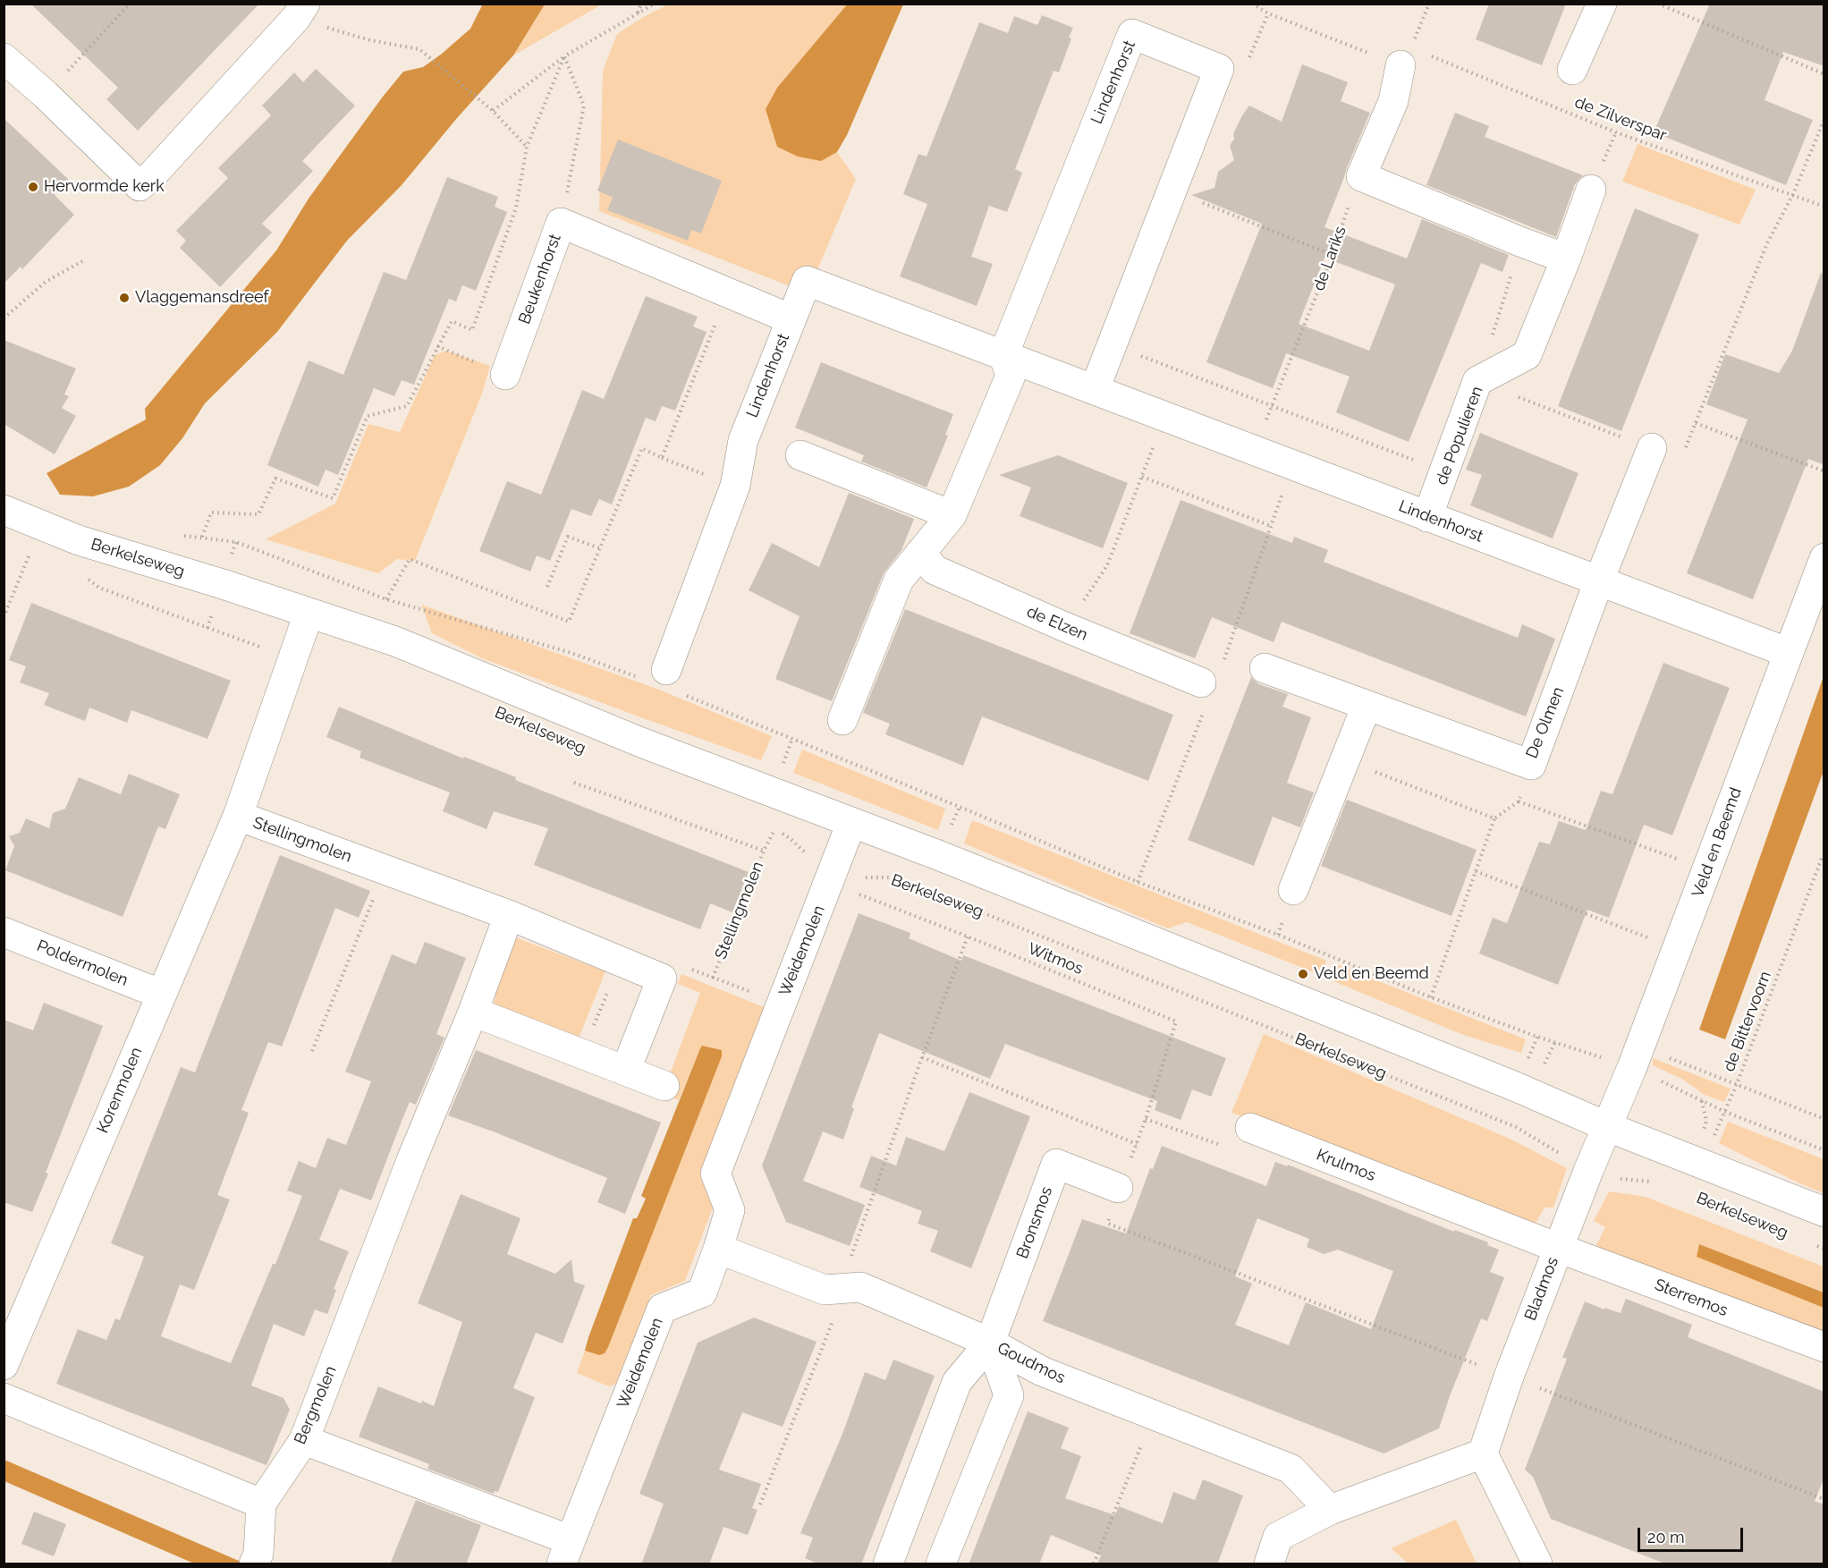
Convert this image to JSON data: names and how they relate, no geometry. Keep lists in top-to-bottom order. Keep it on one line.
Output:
{"streets":{"street":["Lindenhorst","Beukenhorst","de Populieren","Berkelseweg","de Elzen","De Olmen","Stellingmolen","Veld en Beemd","Weidemolen","Poldermolen","Korenmolen","Krulmos","Bronsmos","Bladmos","Sterremos","Goudmos","Bergmolen"],"path":["de Zilverspar","de Lariks","Witmos","de Bittervoorn"]},"crossings":[["Lindenhorst","de Lariks"],["Lindenhorst","Beukenhorst"],["Lindenhorst","de Populieren"],["Lindenhorst","De Olmen"],["Lindenhorst","Veld en Beemd"],["Berkelseweg","Stellingmolen"],["Berkelseweg","Veld en Beemd"],["Berkelseweg","Weidemolen"],["Berkelseweg","Witmos"],["Berkelseweg","de Bittervoorn"],["Berkelseweg","Bladmos"],["Stellingmolen","Weidemolen"],["Stellingmolen","Korenmolen"],["Veld en Beemd","Bladmos"],["Weidemolen","Witmos"],["Weidemolen","Goudmos"],["Weidemolen","Bergmolen"],["Witmos","Krulmos"],["Poldermolen","Korenmolen"],["Krulmos","Bladmos"],["Krulmos","Sterremos"],["Bronsmos","Goudmos"],["Bladmos","Sterremos"]],"places":["Hervormde kerk","Vlaggemansdreef","Veld en Beemd"],"scale_bar":"20 m"}
